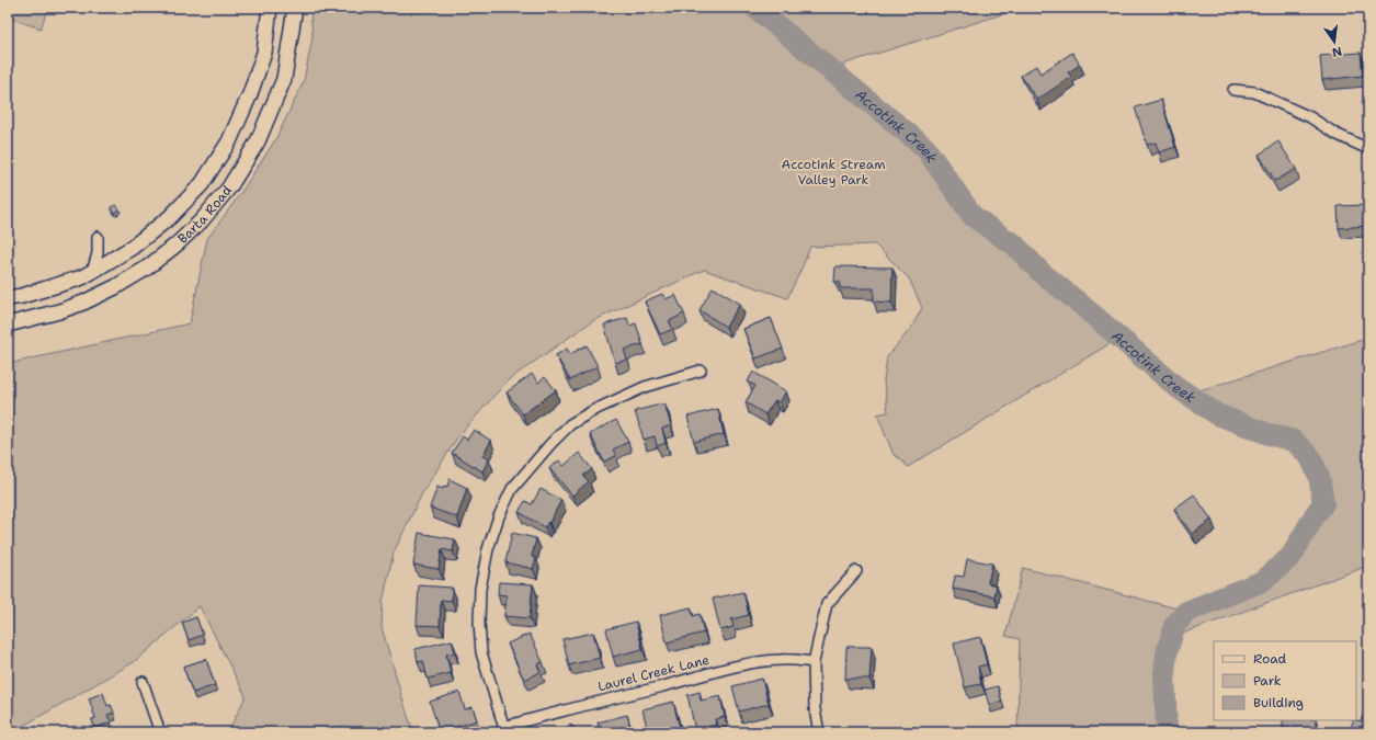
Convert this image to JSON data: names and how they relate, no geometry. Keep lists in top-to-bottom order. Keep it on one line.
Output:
{"streets":{"street":["Barta Road","Laurel Creek Lane"]},"water":["Accotink Creek"],"parks":["Accotink Stream Valley Park"],"legend":["Road","Park","Building"],"north":"bottom"}
